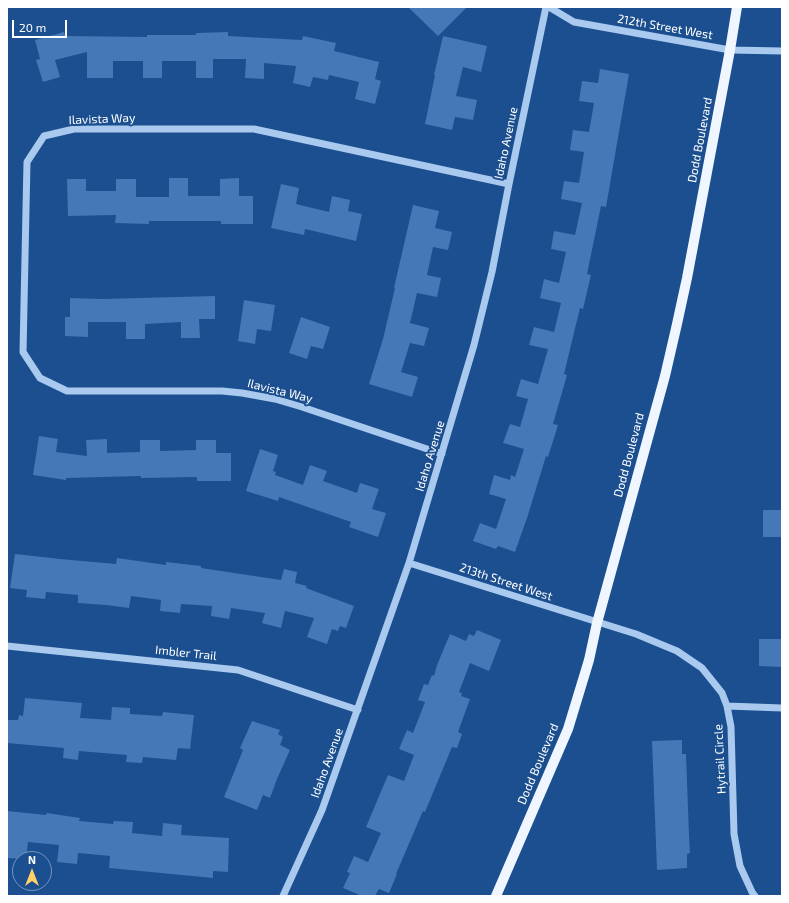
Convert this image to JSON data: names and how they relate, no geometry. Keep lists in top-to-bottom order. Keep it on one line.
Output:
{"streets":{"main road":["Dodd Boulevard"],"street":["212th Street West","Ilavista Way","Idaho Avenue","213th Street West","Imbler Trail","Hytrail Circle"]},"crossings":[["212th Street West","Dodd Boulevard"],["212th Street West","Idaho Avenue"],["Ilavista Way","Idaho Avenue"],["Dodd Boulevard","213th Street West"],["Dodd Boulevard","Hytrail Circle"],["Idaho Avenue","213th Street West"],["Idaho Avenue","Imbler Trail"],["213th Street West","Hytrail Circle"]],"scale_bar":"20 m","north":"top"}
